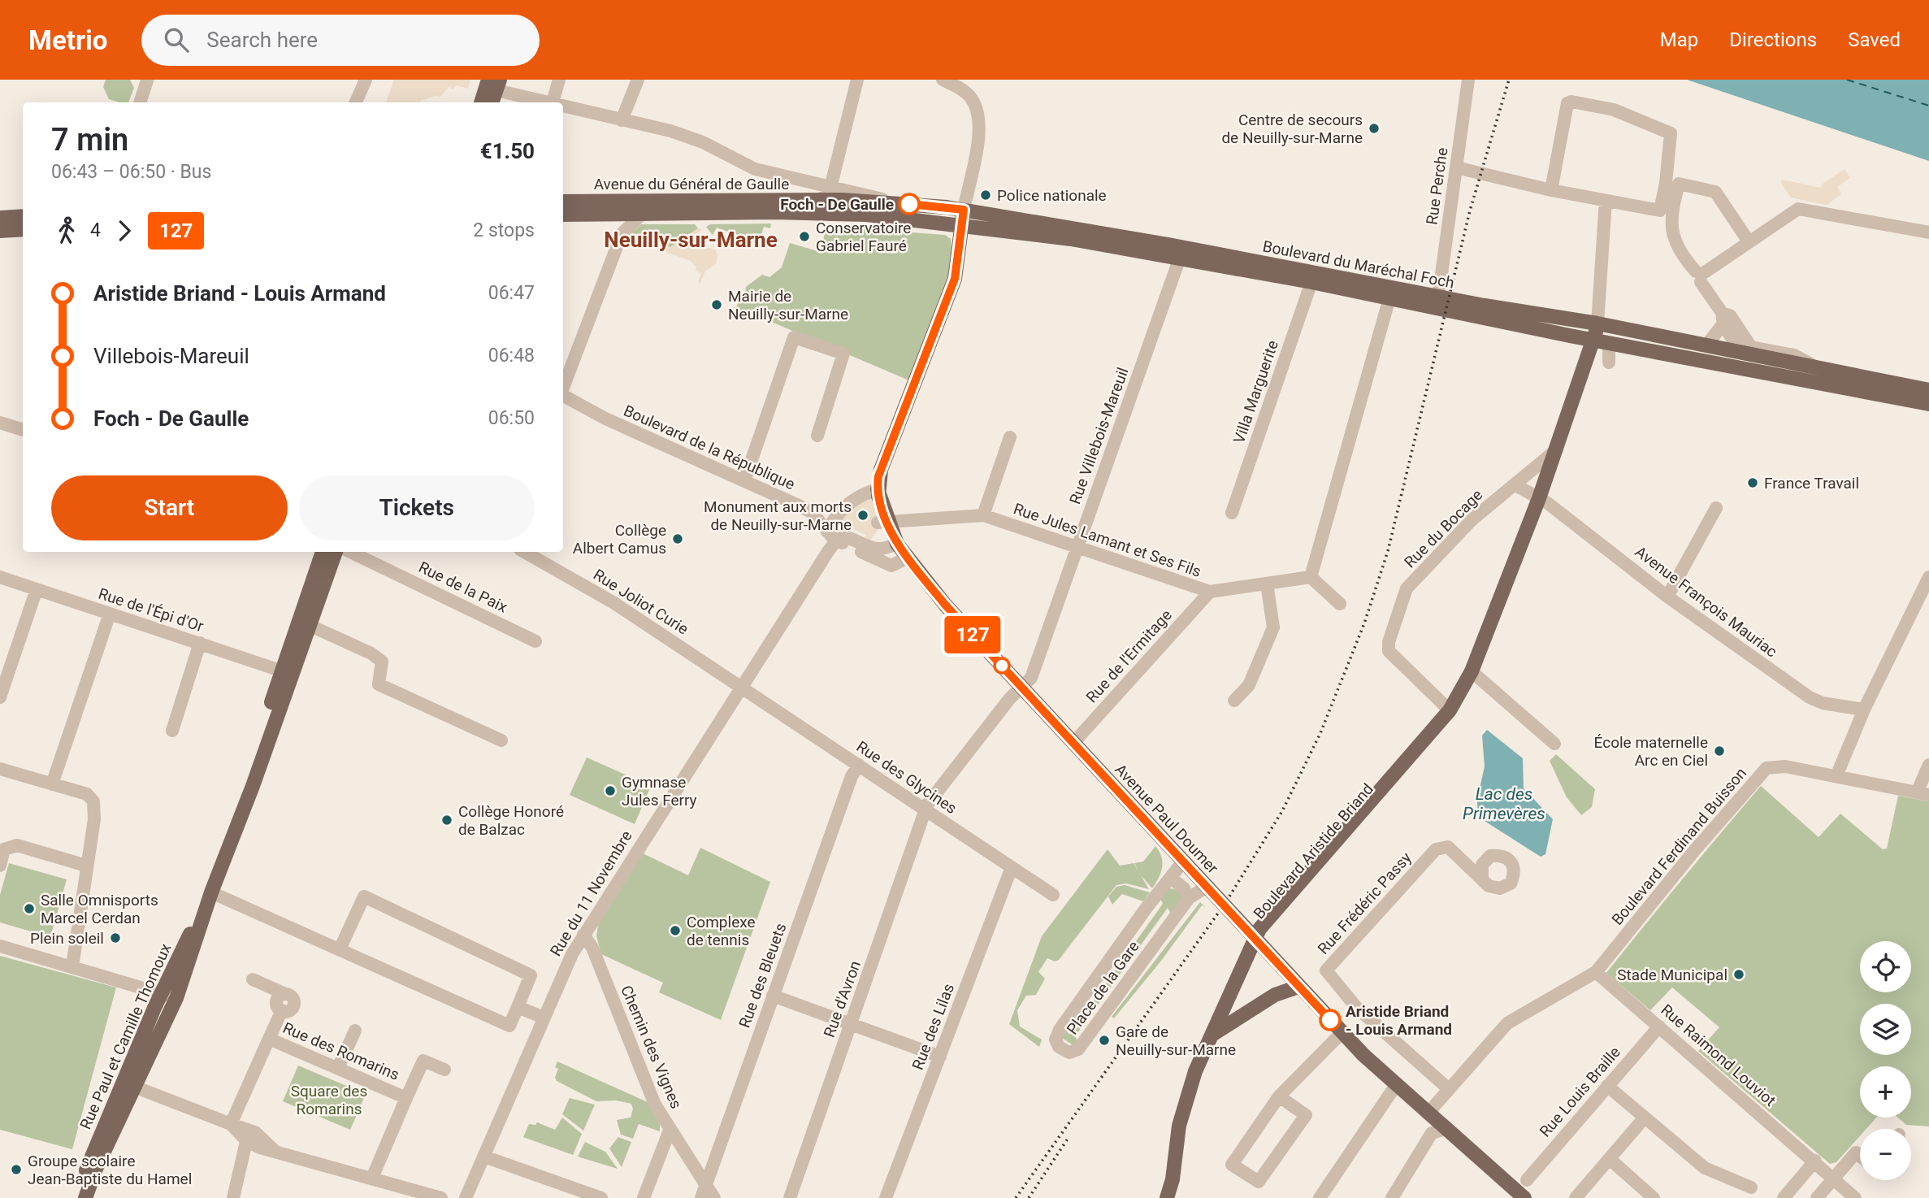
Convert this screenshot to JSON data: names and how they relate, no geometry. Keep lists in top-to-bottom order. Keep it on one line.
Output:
{"streets":{"main road":["Avenue du Général de Gaulle","Boulevard du Maréchal Foch","Avenue Paul Doumer","Boulevard Aristide Briand","Rue Paul et Camille Thomoux"],"street":["Rue Perche","Villa Marguerite","Rue Villebois-Mareuil","Boulevard de la République","Rue du Bocage","Rue Jules Lamant et Ses Fils","Rue de la Paix","Rue Joliot Curie","Avenue François Mauriac","Rue de l'Épi d'Or","Rue de l'Ermitage","Rue des Glycines","Boulevard Ferdinand Buisson","Rue du 11 Novembre","Rue Frédéric Passy","Rue des Bleuets","Place de la Gare","Rue d'Avron","Rue des Lilas","Chemin des Vignes","Rue des Romarins","Rue Raimond Louviot","Rue Louis Braille"]},"crossings":[["Avenue du Général de Gaulle","Boulevard du Maréchal Foch"],["Avenue du Général de Gaulle","Avenue Paul Doumer"],["Rue Perche","Boulevard du Maréchal Foch"],["Boulevard du Maréchal Foch","Villa Marguerite"],["Boulevard du Maréchal Foch","Rue Villebois-Mareuil"],["Boulevard du Maréchal Foch","Avenue Paul Doumer"],["Boulevard du Maréchal Foch","Boulevard Aristide Briand"],["Rue Villebois-Mareuil","Rue Jules Lamant et Ses Fils"],["Rue Villebois-Mareuil","Avenue Paul Doumer"],["Rue Villebois-Mareuil","Rue d'Avron"],["Boulevard de la République","Rue du 11 Novembre"],["Rue du Bocage","Boulevard Aristide Briand"],["Rue Jules Lamant et Ses Fils","Rue de l'Ermitage"],["Rue Jules Lamant et Ses Fils","Avenue Paul Doumer"],["Rue Joliot Curie","Rue des Glycines"],["Rue Joliot Curie","Rue du 11 Novembre"],["Avenue François Mauriac","Boulevard Aristide Briand"],["Rue de l'Épi d'Or","Rue Paul et Camille Thomoux"],["Rue de l'Ermitage","Avenue Paul Doumer"],["Rue des Glycines","Rue du 11 Novembre"],["Rue des Glycines","Rue des Bleuets"],["Rue des Glycines","Rue d'Avron"],["Rue des Glycines","Rue des Lilas"],["Avenue Paul Doumer","Boulevard Ferdinand Buisson"],["Avenue Paul Doumer","Boulevard Aristide Briand"],["Avenue Paul Doumer","Rue du 11 Novembre"],["Avenue Paul Doumer","Place de la Gare"],["Avenue Paul Doumer","Rue d'Avron"],["Boulevard Ferdinand Buisson","Rue Frédéric Passy"],["Boulevard Ferdinand Buisson","Rue Raimond Louviot"],["Rue du 11 Novembre","Chemin des Vignes"],["Rue des Bleuets","Chemin des Vignes"],["Rue Raimond Louviot","Rue Louis Braille"]],"districts":["Neuilly-sur-Marne"],"water":["Lac des Primevères"],"parks":["Square des Romarins"],"places":["Centre de secours de Neuilly-sur-Marne","Police nationale","Foch - De Gaulle","Conservatoire Gabriel Fauré","Mairie de Neuilly-sur-Marne","France Travail","Monument aux morts de Neuilly-sur-Marne","Collège Albert Camus","École maternelle Arc en Ciel","Gymnase Jules Ferry","Collège Honoré de Balzac","Salle Omnisports Marcel Cerdan","Complexe de tennis","Plein soleil","Stade Municipal","Aristide Briand - Louis Armand","Gare de Neuilly-sur-Marne","Groupe scolaire Jean-Baptiste du Hamel"],"lines":["bus line 127"],"page":{"header":"Metrio","search":"Search here","nav":["Map","Directions","Saved"],"on_map":"127","heading":["7 min","06:43 – 06:50 · Bus","€1.50"],"legs":["4","127","2 stops"],"list":[{"name":"Aristide Briand - Louis Armand","value":"06:47"},{"name":"Villebois-Mareuil","value":"06:48"},{"name":"Foch - De Gaulle","value":"06:50"}],"buttons":["Start","Tickets"],"map_buttons":["+","−"]}}
